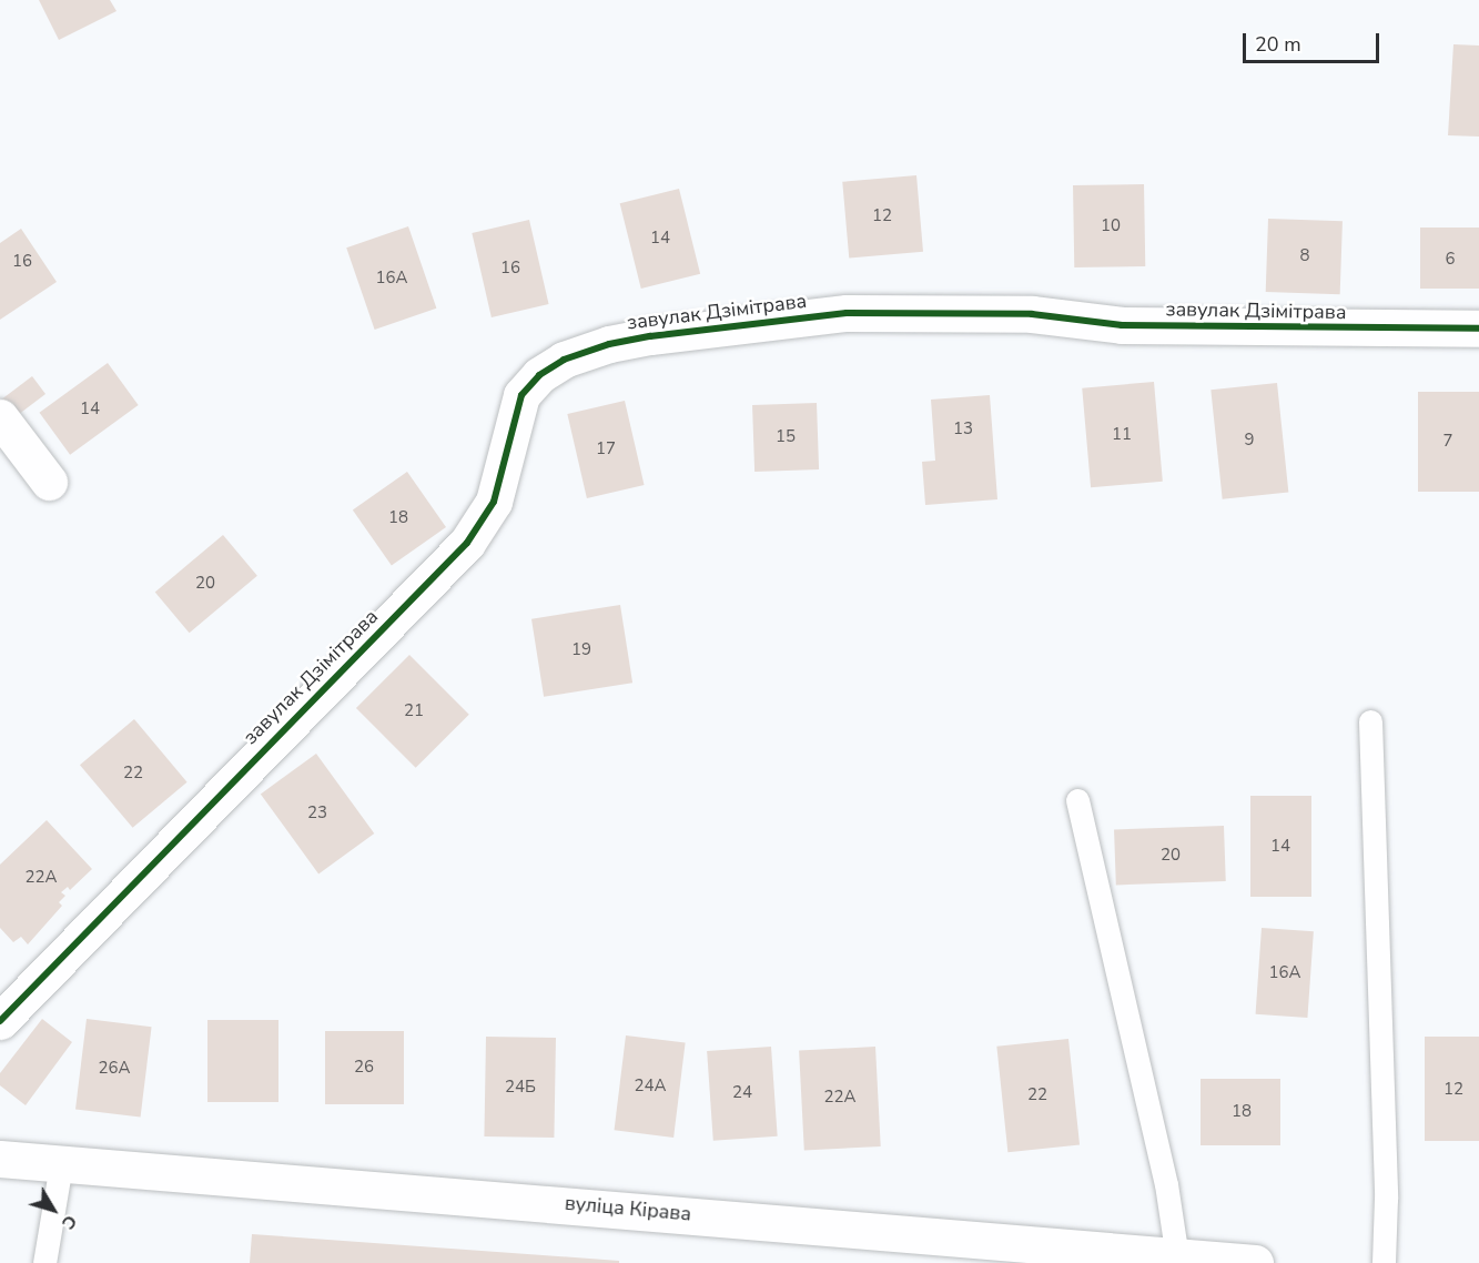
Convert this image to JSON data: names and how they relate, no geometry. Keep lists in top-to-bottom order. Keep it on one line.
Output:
{"streets":{"street":["завулак Дзімітрава","вуліца Кірава"]},"house_numbers":["12","10","14","8","6","16","16","16А","14","13","11","15","9","7","17","18","20","19","21","22","23","14","20","22А","16А","26","26А","24А","24Б","12","24","22","22А","18"],"scale_bar":"20 m","north":"bottom right"}
